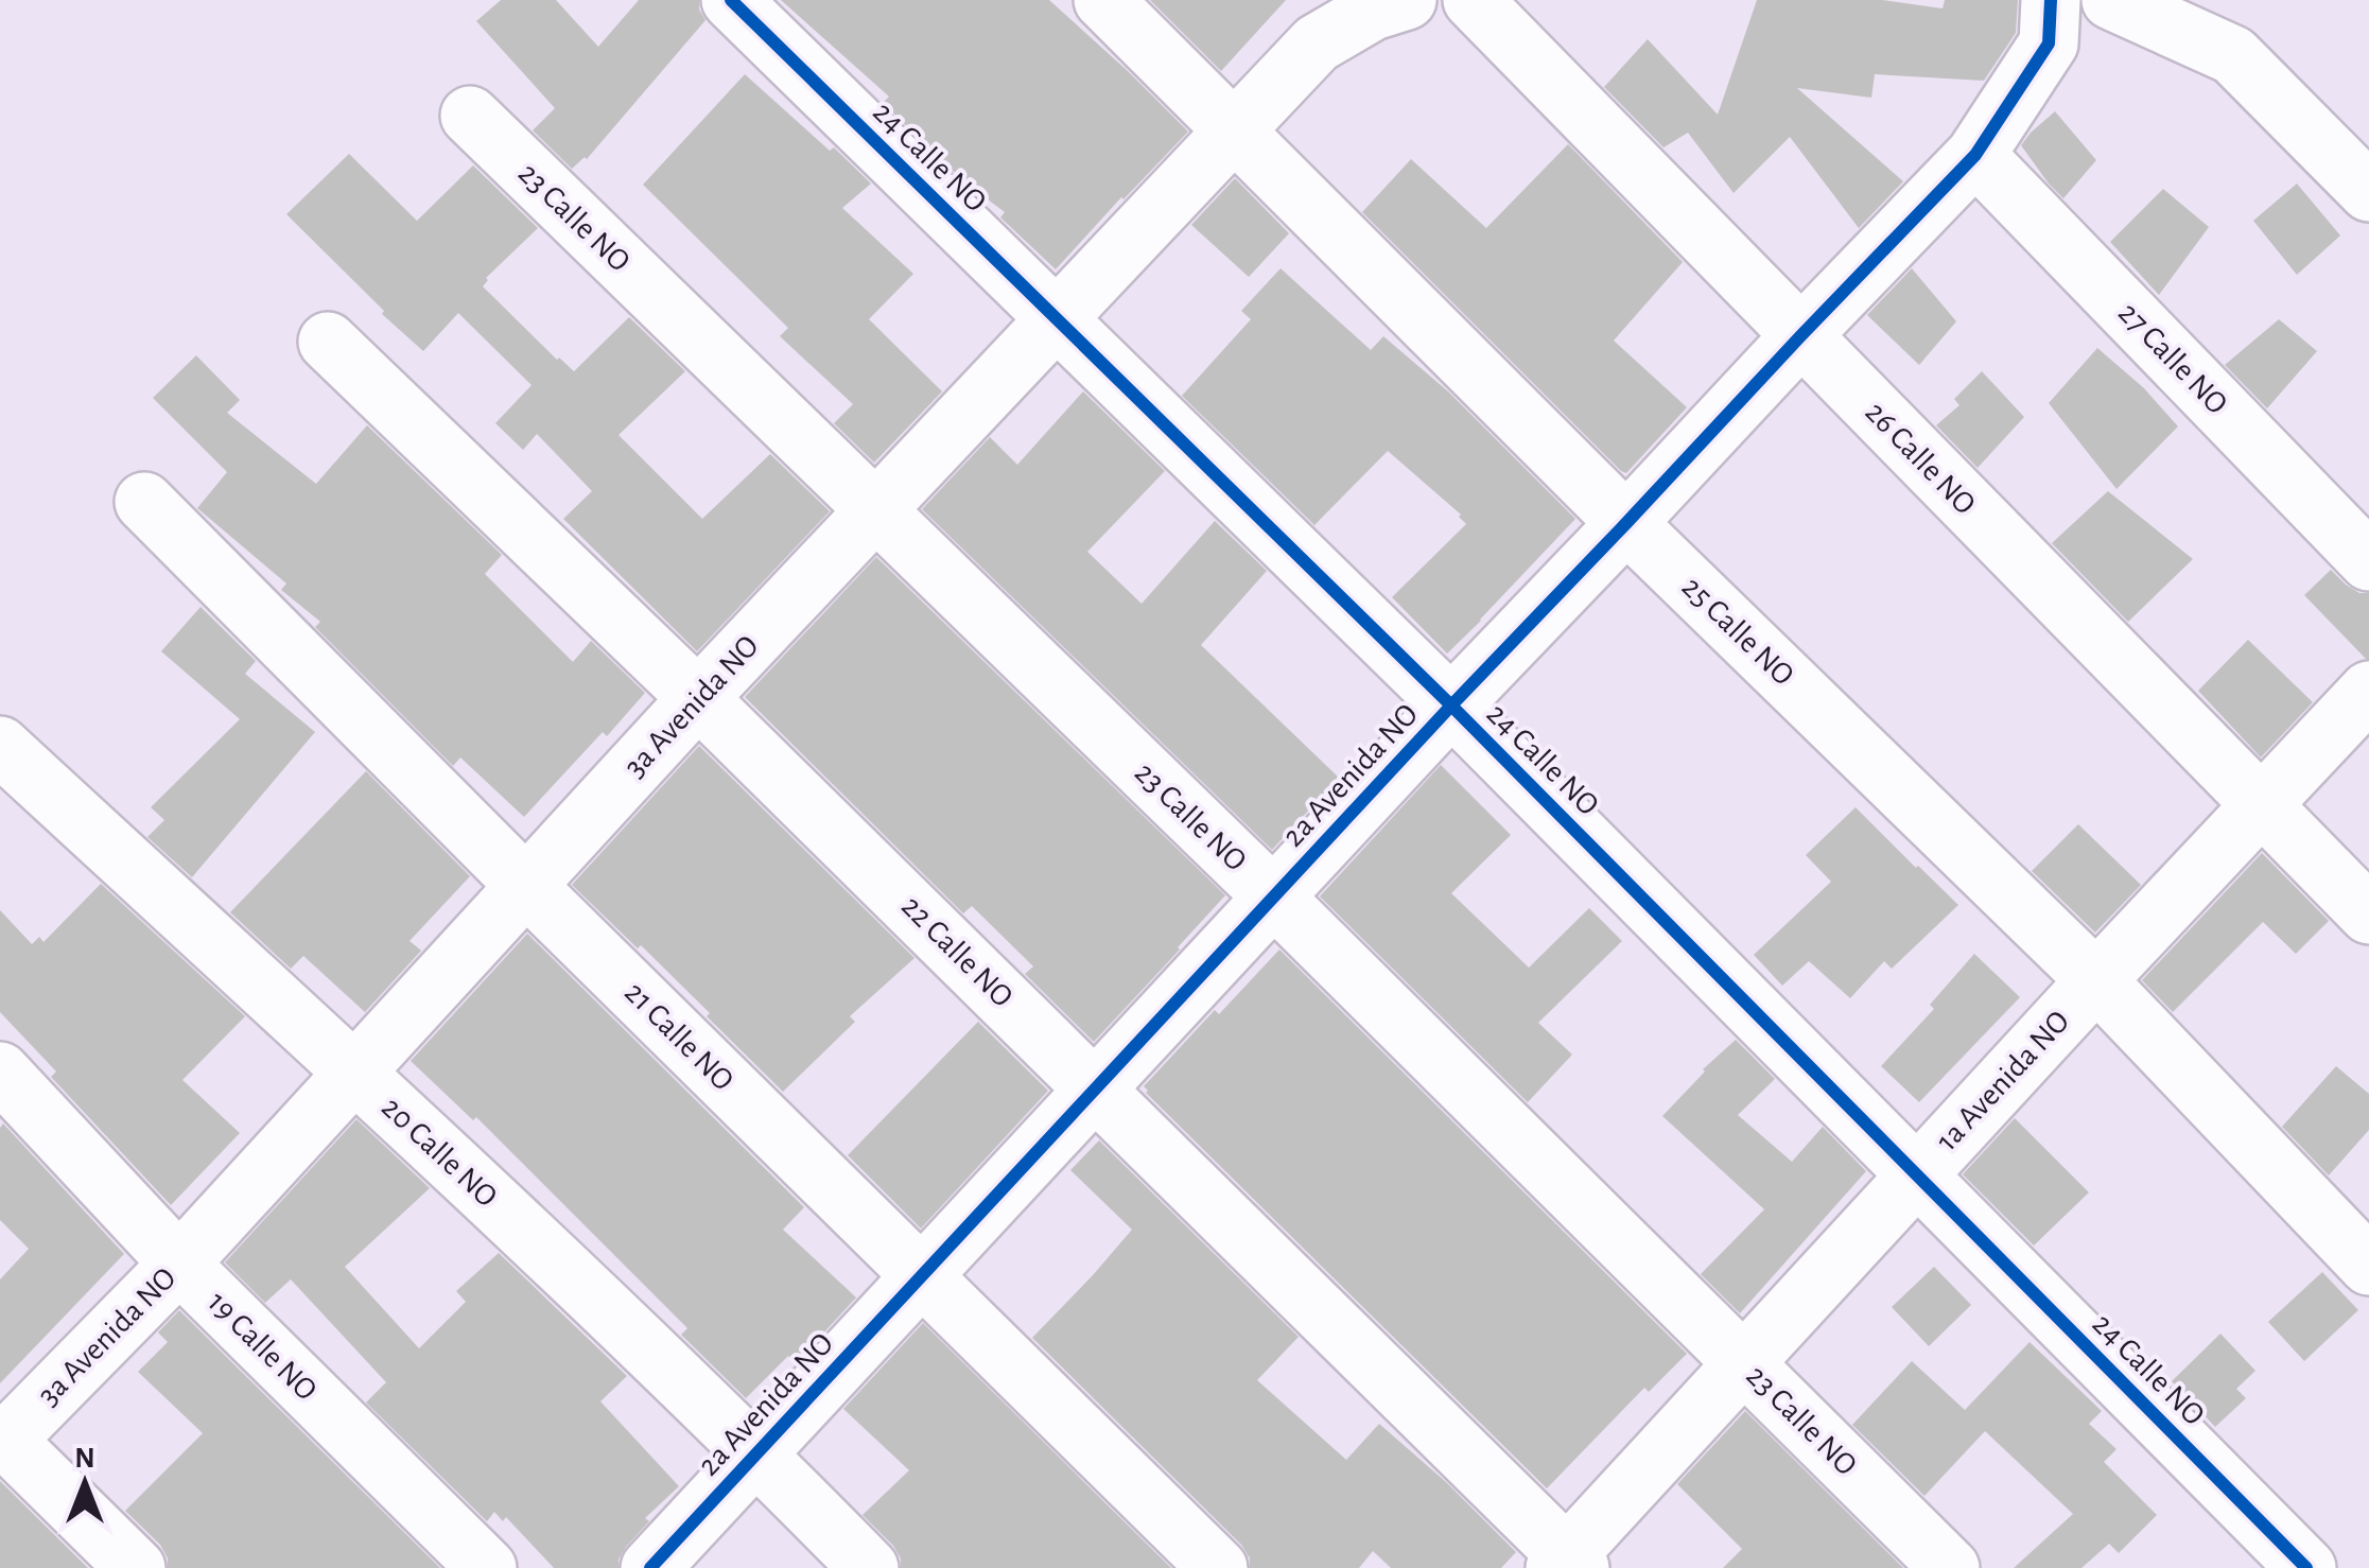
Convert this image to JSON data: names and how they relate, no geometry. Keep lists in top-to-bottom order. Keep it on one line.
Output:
{"streets":{"street":["24 Calle NO","23 Calle NO","27 Calle NO","26 Calle NO","25 Calle NO","3a Avenida NO","2a Avenida NO","22 Calle NO","21 Calle NO","1a Avenida NO","20 Calle NO","19 Calle NO"]},"crossings":[["24 Calle NO","3a Avenida NO"],["24 Calle NO","2a Avenida NO"],["24 Calle NO","1a Avenida NO"],["23 Calle NO","3a Avenida NO"],["23 Calle NO","2a Avenida NO"],["23 Calle NO","1a Avenida NO"],["27 Calle NO","2a Avenida NO"],["26 Calle NO","2a Avenida NO"],["26 Calle NO","1a Avenida NO"],["25 Calle NO","3a Avenida NO"],["25 Calle NO","2a Avenida NO"],["25 Calle NO","1a Avenida NO"],["3a Avenida NO","22 Calle NO"],["3a Avenida NO","21 Calle NO"],["3a Avenida NO","20 Calle NO"],["3a Avenida NO","19 Calle NO"],["2a Avenida NO","22 Calle NO"],["2a Avenida NO","21 Calle NO"],["2a Avenida NO","20 Calle NO"],["22 Calle NO","1a Avenida NO"]],"north":"top"}
